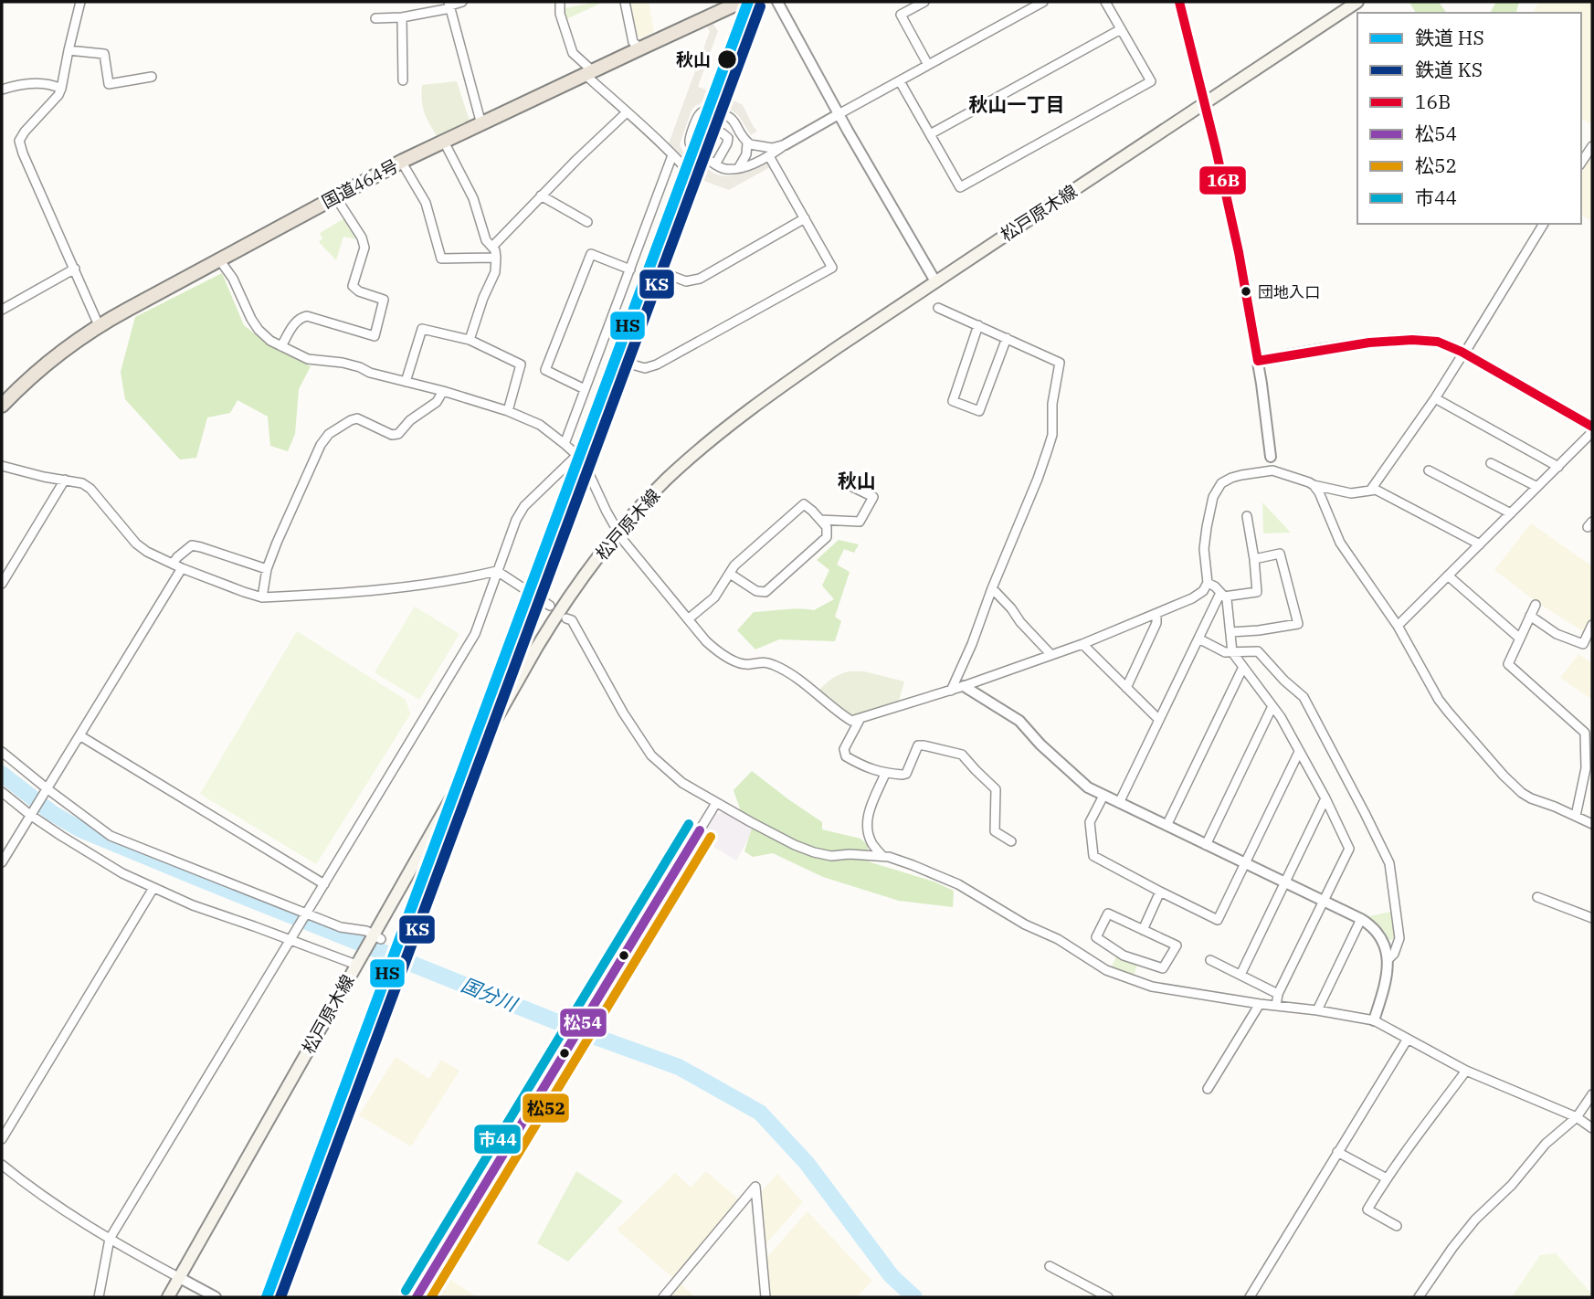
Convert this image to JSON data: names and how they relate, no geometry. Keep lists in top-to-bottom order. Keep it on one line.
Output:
{"streets":{"highway":["国道464号"],"main road":["松戸原木線"]},"districts":["秋山一丁目","秋山"],"water":["国分川"],"places":["秋山","団地入口"],"lines":["rail line HS","transit line 16B","rail line KS","transit line 市44","transit line 松54","transit line 松52"],"legend":["鉄道 HS","鉄道 KS","16B","松54","松52","市44"]}
